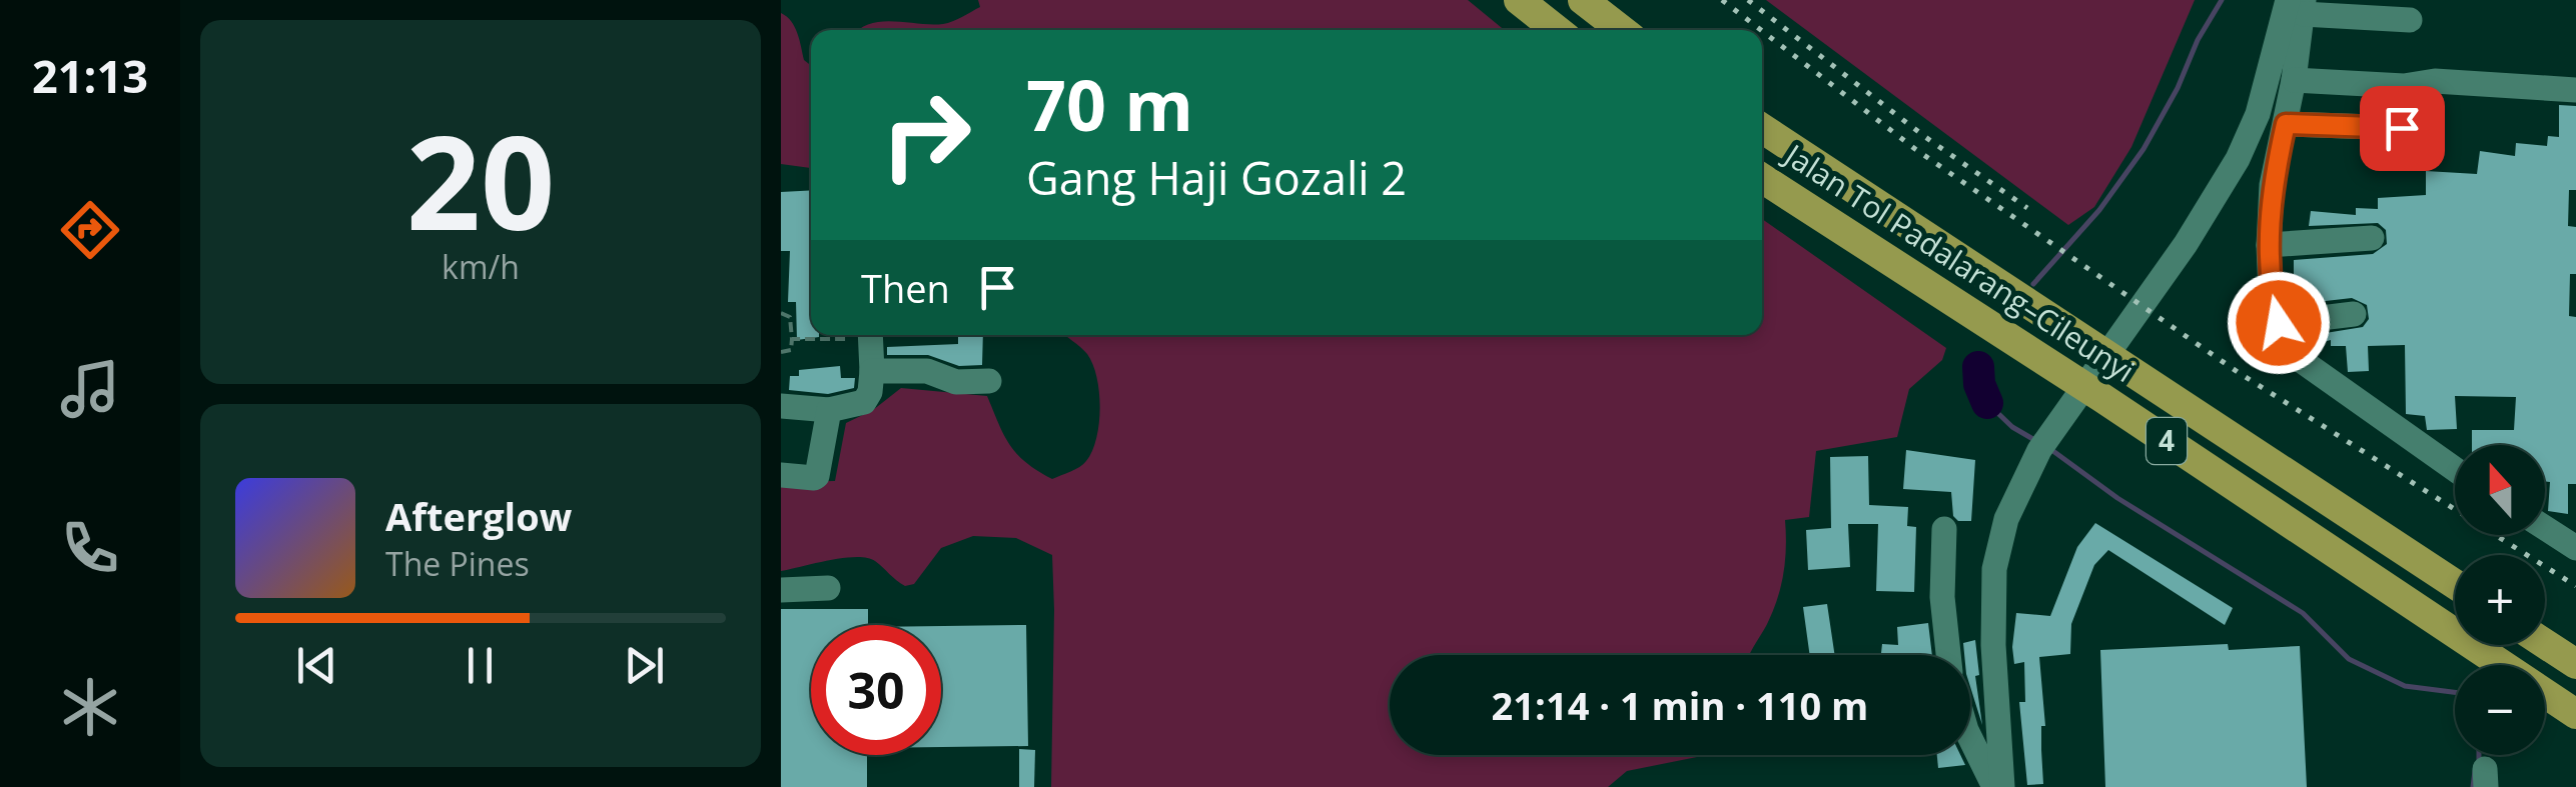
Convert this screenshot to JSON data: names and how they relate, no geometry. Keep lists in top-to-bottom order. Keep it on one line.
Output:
{"streets":{"highway":["Jalan Tol Padalarang–Cileunyi","4"]},"north":"top","page":{"tabs":"21:13","tile":["20","km/h"],"turn":["70 m","Gang Haji Gozali 2"],"then":"Then","map_buttons":["+","−"],"song":["Afterglow","The Pines"],"limit":"30","trip":"21:14 · 1 min · 110 m"}}
